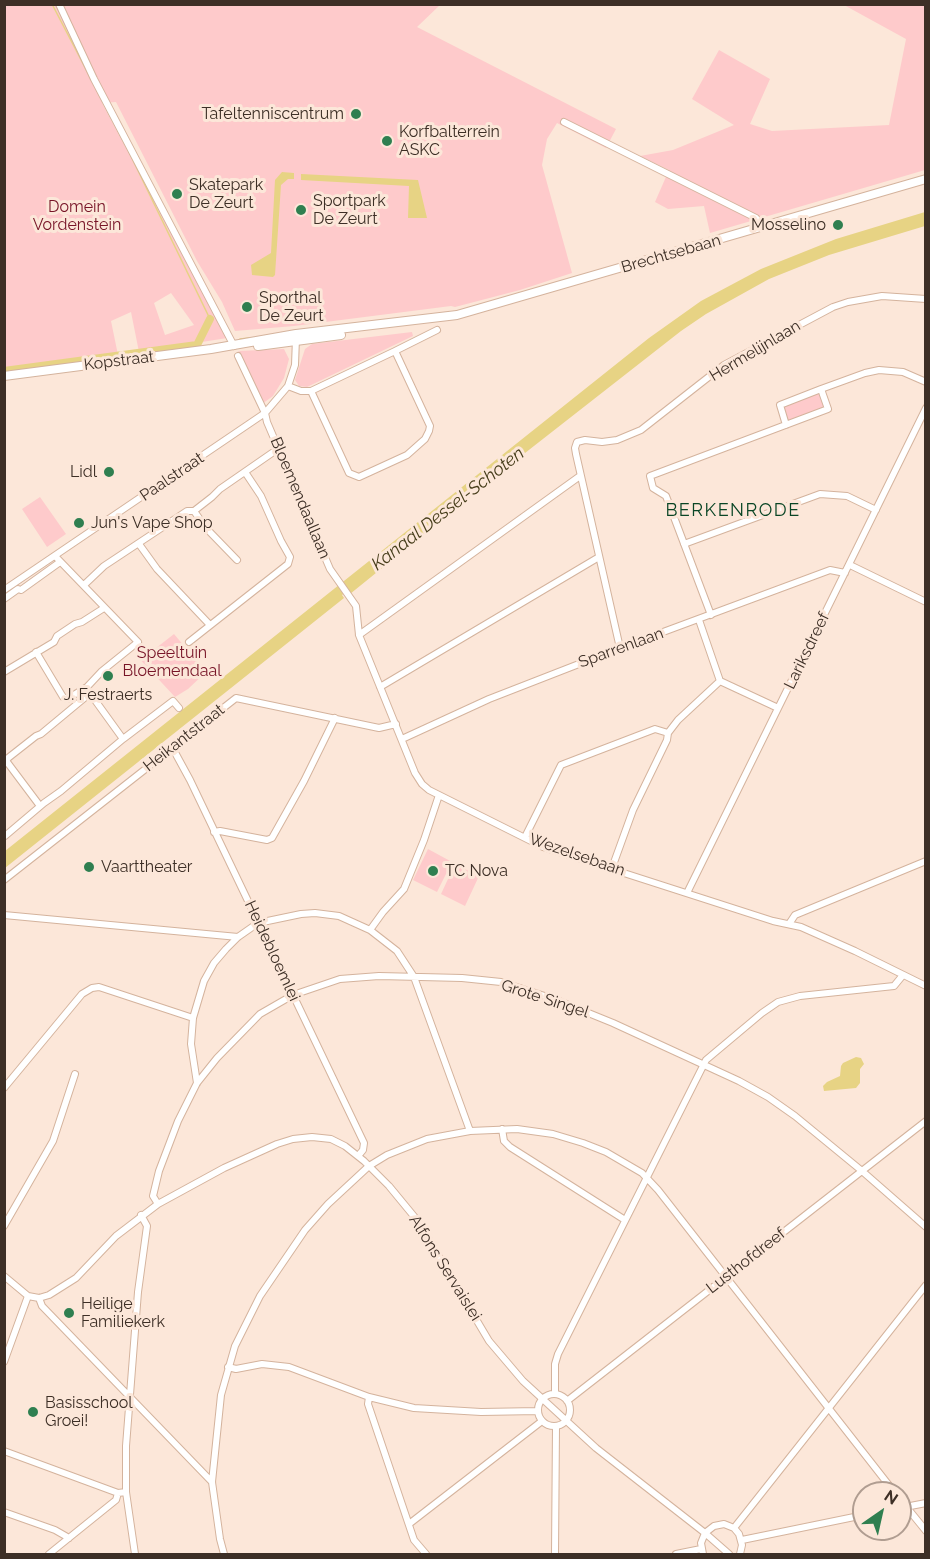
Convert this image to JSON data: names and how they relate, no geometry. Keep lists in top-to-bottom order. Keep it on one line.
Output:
{"streets":{"main road":["Brechtsebaan","Kopstraat"],"street":["Hermelijnlaan","Paalstraat","Bloemendaallaan","Sparrenlaan","Lariksdreef","Heikantstraat","Wezelsebaan","Heidebloemlei","Grote Singel","Lusthofdreef","Alfons Servaislei"]},"crossings":[["Brechtsebaan","Kopstraat"],["Brechtsebaan","Paalstraat"],["Kopstraat","Paalstraat"],["Paalstraat","Bloemendaallaan"],["Bloemendaallaan","Wezelsebaan"],["Sparrenlaan","Lariksdreef"],["Sparrenlaan","Wezelsebaan"],["Lariksdreef","Wezelsebaan"],["Heikantstraat","Wezelsebaan"],["Heikantstraat","Heidebloemlei"],["Heidebloemlei","Grote Singel"],["Heidebloemlei","Alfons Servaislei"],["Grote Singel","Lusthofdreef"],["Grote Singel","Alfons Servaislei"]],"districts":["BERKENRODE"],"water":["Kanaal Dessel-Schoten"],"parks":["Domein Vordenstein","Speeltuin Bloemendaal"],"places":["Tafeltenniscentrum","Korfbalterrein ASKC","Skatepark De Zeurt","Sportpark De Zeurt","Mosselino","Sporthal De Zeurt","Lidl","Jun's Vape Shop","J. Festraerts","Vaarttheater","TC Nova","Heilige Familiekerk","Basisschool Groei!"],"north":"top right"}
